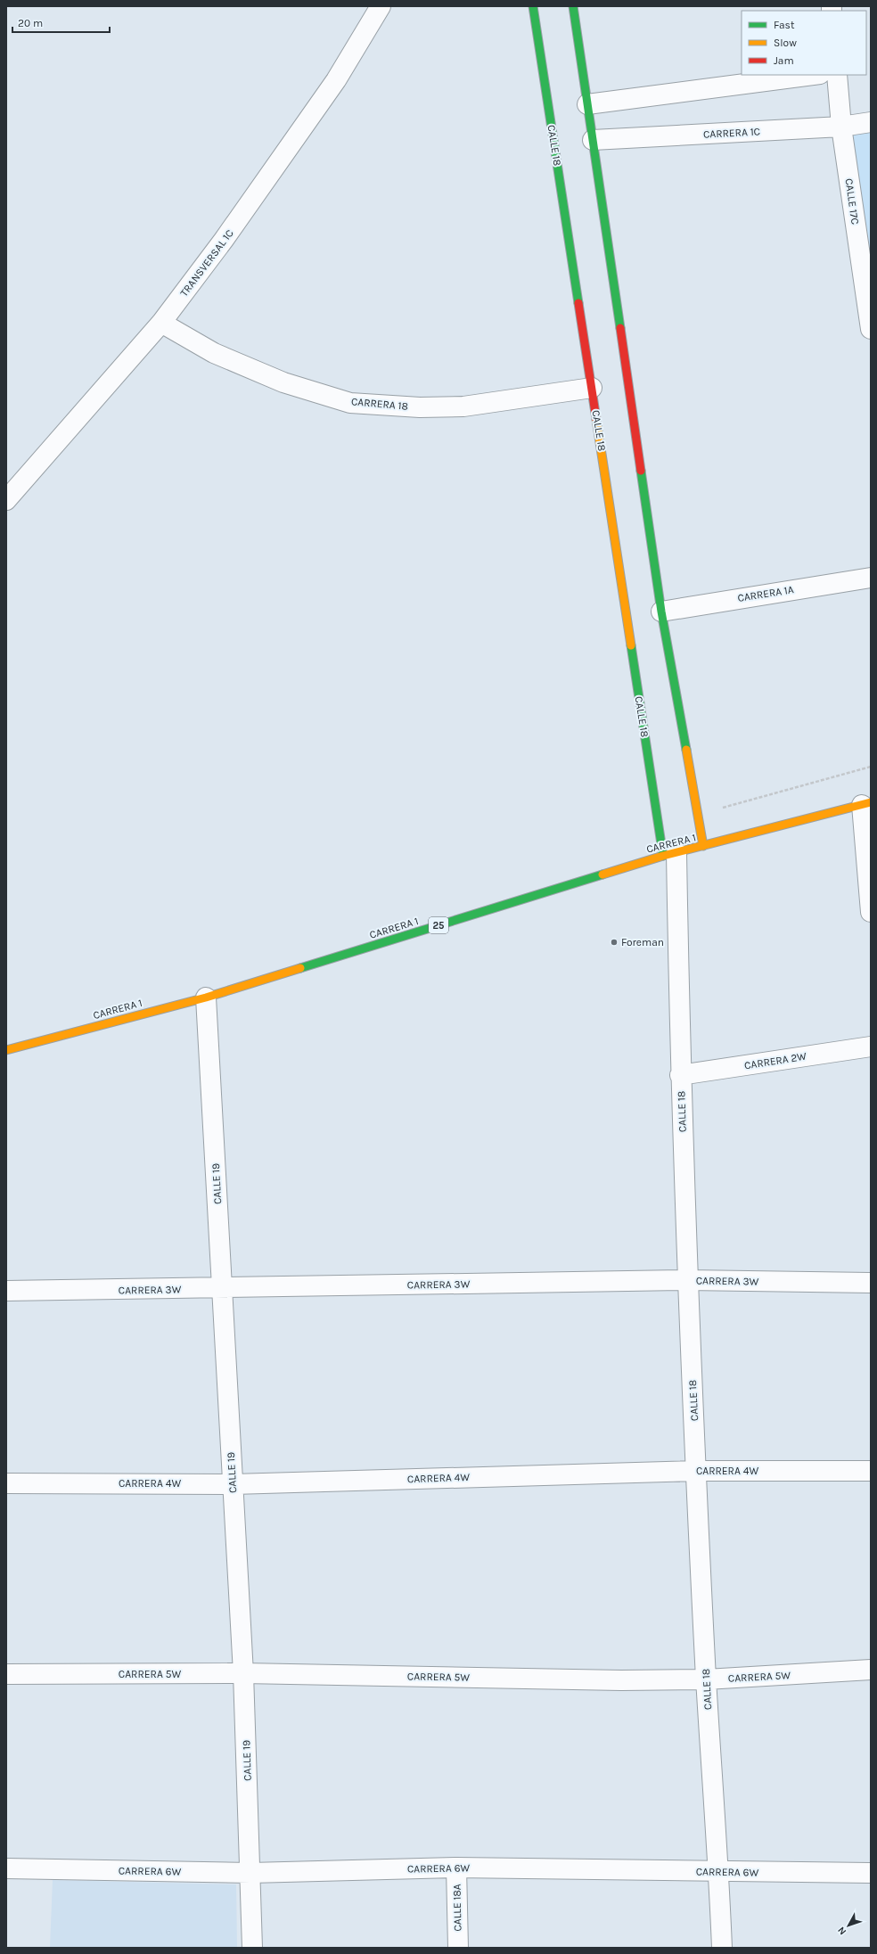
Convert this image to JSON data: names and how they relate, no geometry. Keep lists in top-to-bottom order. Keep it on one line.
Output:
{"streets":{"main road":["CALLE 18","CARRERA 1","25"],"street":["CARRERA 1C","CALLE 17C","TRANSVERSAL 1C","CARRERA 18","CARRERA 1A","CARRERA 2W","CALLE 19","CARRERA 3W","CARRERA 4W","CARRERA 5W","CARRERA 6W","CALLE 18A"]},"crossings":[["CARRERA 1C","CALLE 17C"],["CALLE 18","CARRERA 18"],["CALLE 18","CARRERA 1"],["CALLE 18","CARRERA 2W"],["CALLE 18","CARRERA 3W"],["CALLE 18","CARRERA 4W"],["CALLE 18","CARRERA 5W"],["CALLE 18","CARRERA 6W"],["TRANSVERSAL 1C","CARRERA 18"],["CARRERA 1","CALLE 19"],["CALLE 19","CARRERA 3W"],["CALLE 19","CARRERA 4W"],["CALLE 19","CARRERA 5W"],["CALLE 19","CARRERA 6W"],["CARRERA 6W","CALLE 18A"]],"places":["Foreman"],"legend":["Fast","Slow","Jam"],"scale_bar":"20 m","north":"bottom left"}
